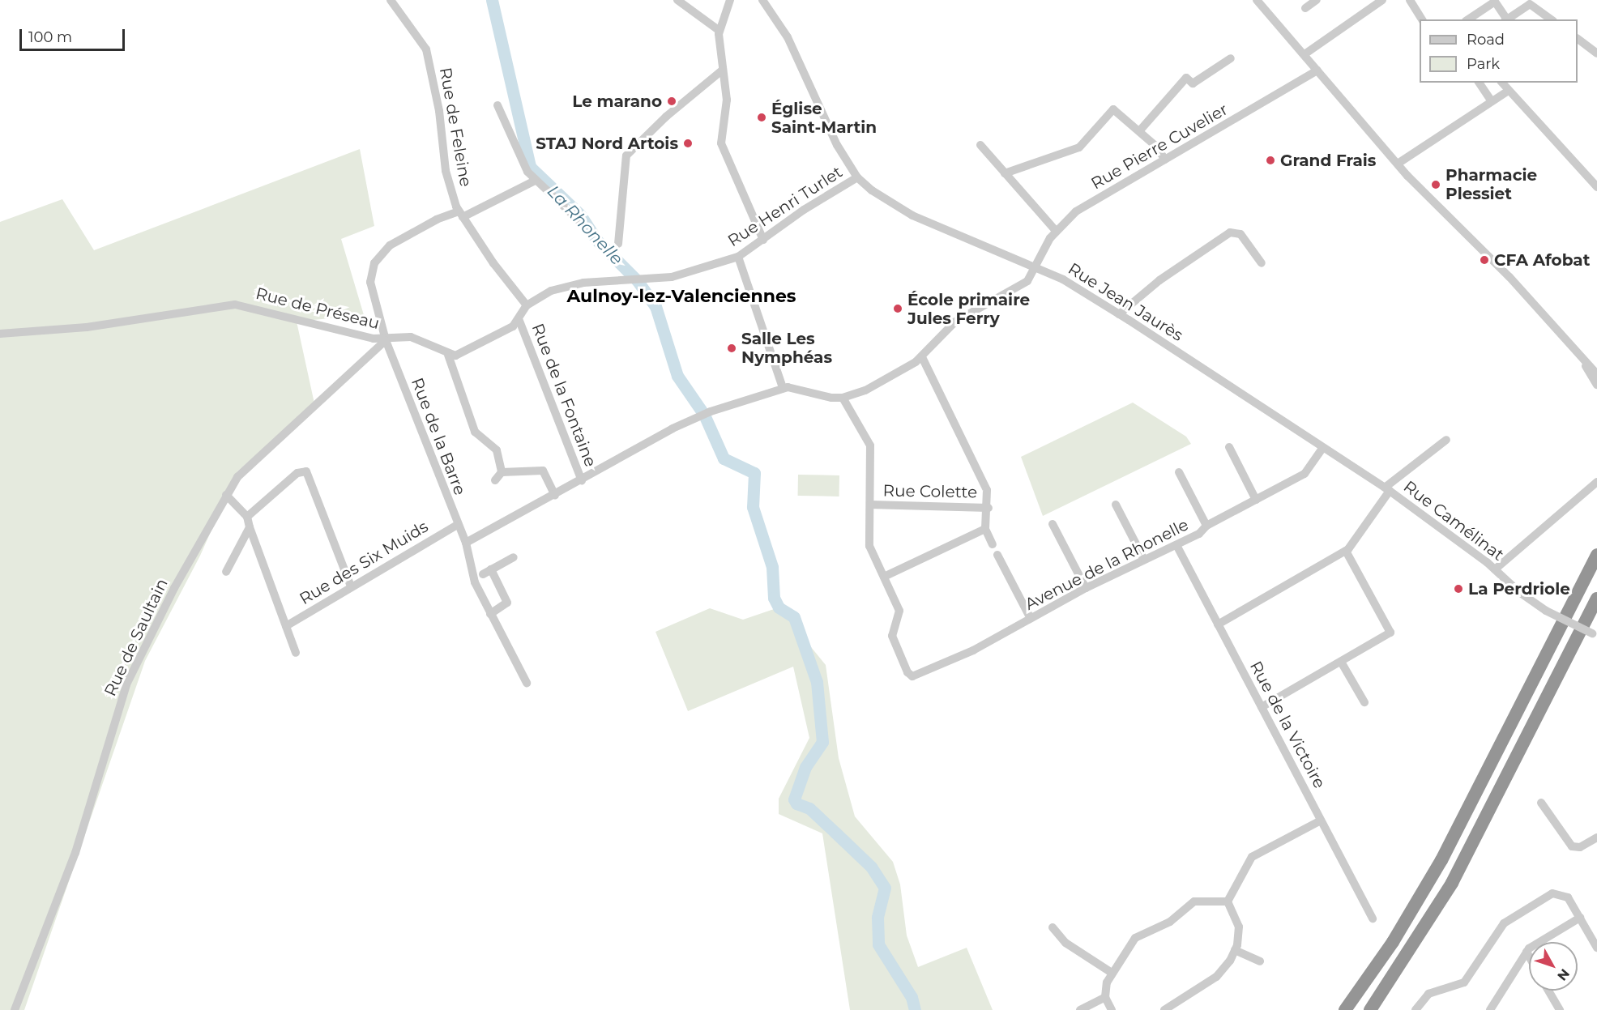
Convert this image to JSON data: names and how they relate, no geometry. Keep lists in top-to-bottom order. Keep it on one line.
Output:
{"streets":{"street":["Rue de Feleine","Rue Pierre Cuvelier","Rue Henri Turlet","Rue Jean Jaurès","Rue de Préseau","Rue de la Fontaine","Rue de la Barre","Rue Colette","Rue Camélinat","Rue des Six Muids","Avenue de la Rhonelle","Rue de Saultain","Rue de la Victoire"]},"crossings":[["Rue de Feleine","Rue Henri Turlet"],["Rue de Feleine","Rue de Préseau"],["Rue de Feleine","Rue de la Fontaine"],["Rue de Feleine","Rue de la Barre"],["Rue de Feleine","Rue de Saultain"],["Rue Pierre Cuvelier","Rue Jean Jaurès"],["Rue Henri Turlet","Rue Jean Jaurès"],["Rue Henri Turlet","Rue de Préseau"],["Rue Henri Turlet","Rue de la Fontaine"],["Rue Henri Turlet","Rue de la Barre"],["Rue Henri Turlet","Rue de Saultain"],["Rue Jean Jaurès","Rue Camélinat"],["Rue Jean Jaurès","Avenue de la Rhonelle"],["Rue de Préseau","Rue de la Fontaine"],["Rue de Préseau","Rue de la Barre"],["Rue de Préseau","Rue de Saultain"],["Rue de la Fontaine","Rue de la Barre"],["Rue de la Fontaine","Rue de Saultain"],["Rue de la Barre","Rue des Six Muids"],["Rue de la Barre","Rue de Saultain"],["Avenue de la Rhonelle","Rue de la Victoire"]],"districts":["Aulnoy-lez-Valenciennes"],"water":["La Rhonelle"],"places":["Le marano","Église Saint-Martin","STAJ Nord Artois","Grand Frais","Pharmacie Plessiet","CFA Afobat","École primaire Jules Ferry","Salle Les Nymphéas","La Perdriole"],"legend":["Road","Park"],"scale_bar":"100 m","north":"bottom right"}
